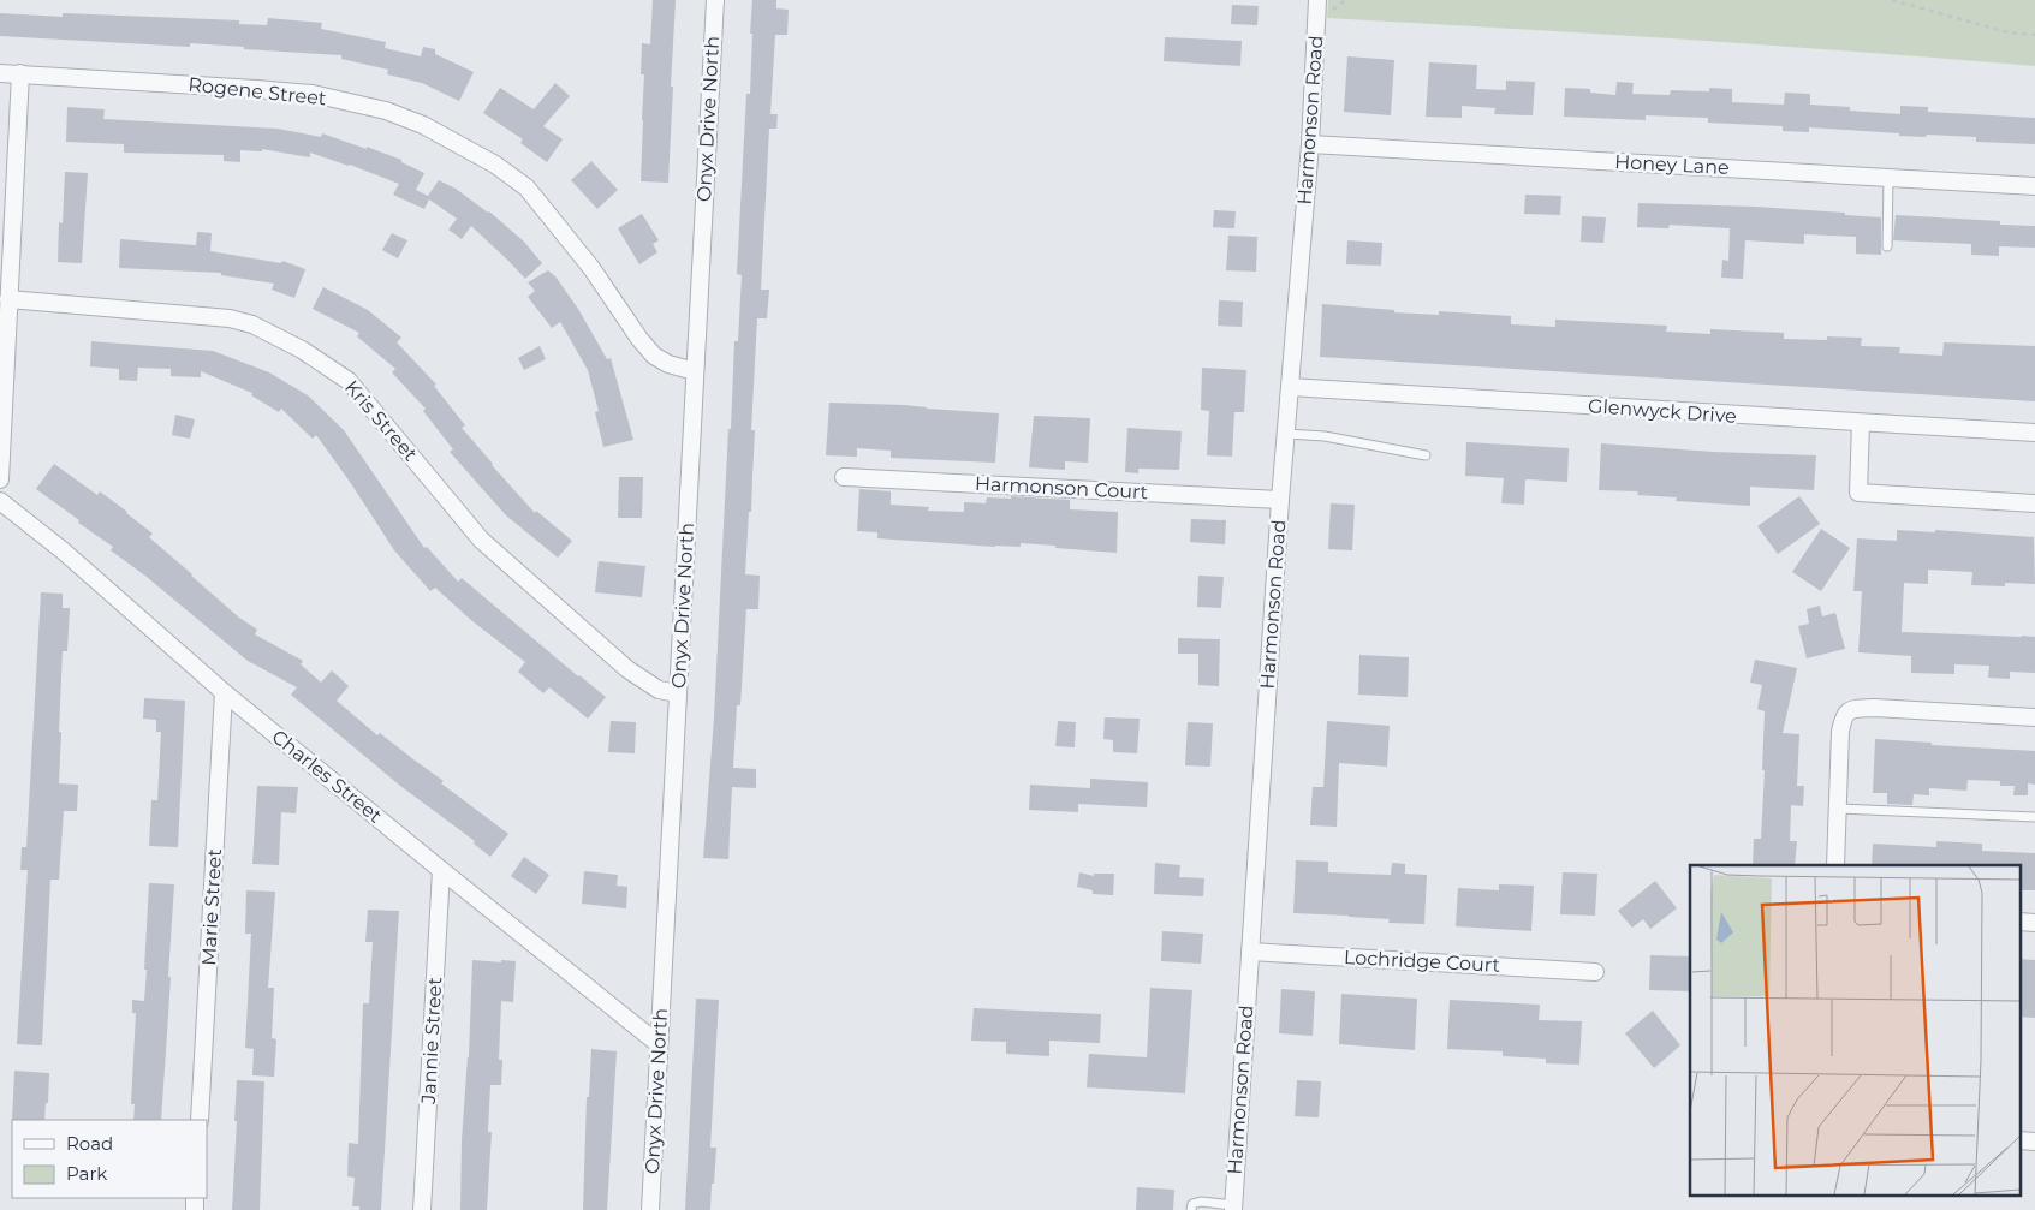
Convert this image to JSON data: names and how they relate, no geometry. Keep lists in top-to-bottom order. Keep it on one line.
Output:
{"streets":{"street":["Rogene Street","Onyx Drive North","Harmonson Road","Honey Lane","Glenwyck Drive","Kris Street","Harmonson Court","Charles Street","Marie Street","Lochridge Court","Jannie Street"]},"crossings":[["Rogene Street","Onyx Drive North"],["Onyx Drive North","Kris Street"],["Onyx Drive North","Charles Street"],["Harmonson Road","Honey Lane"],["Harmonson Road","Glenwyck Drive"],["Harmonson Road","Harmonson Court"],["Harmonson Road","Lochridge Court"],["Charles Street","Marie Street"],["Charles Street","Jannie Street"]],"legend":["Road","Park"]}
